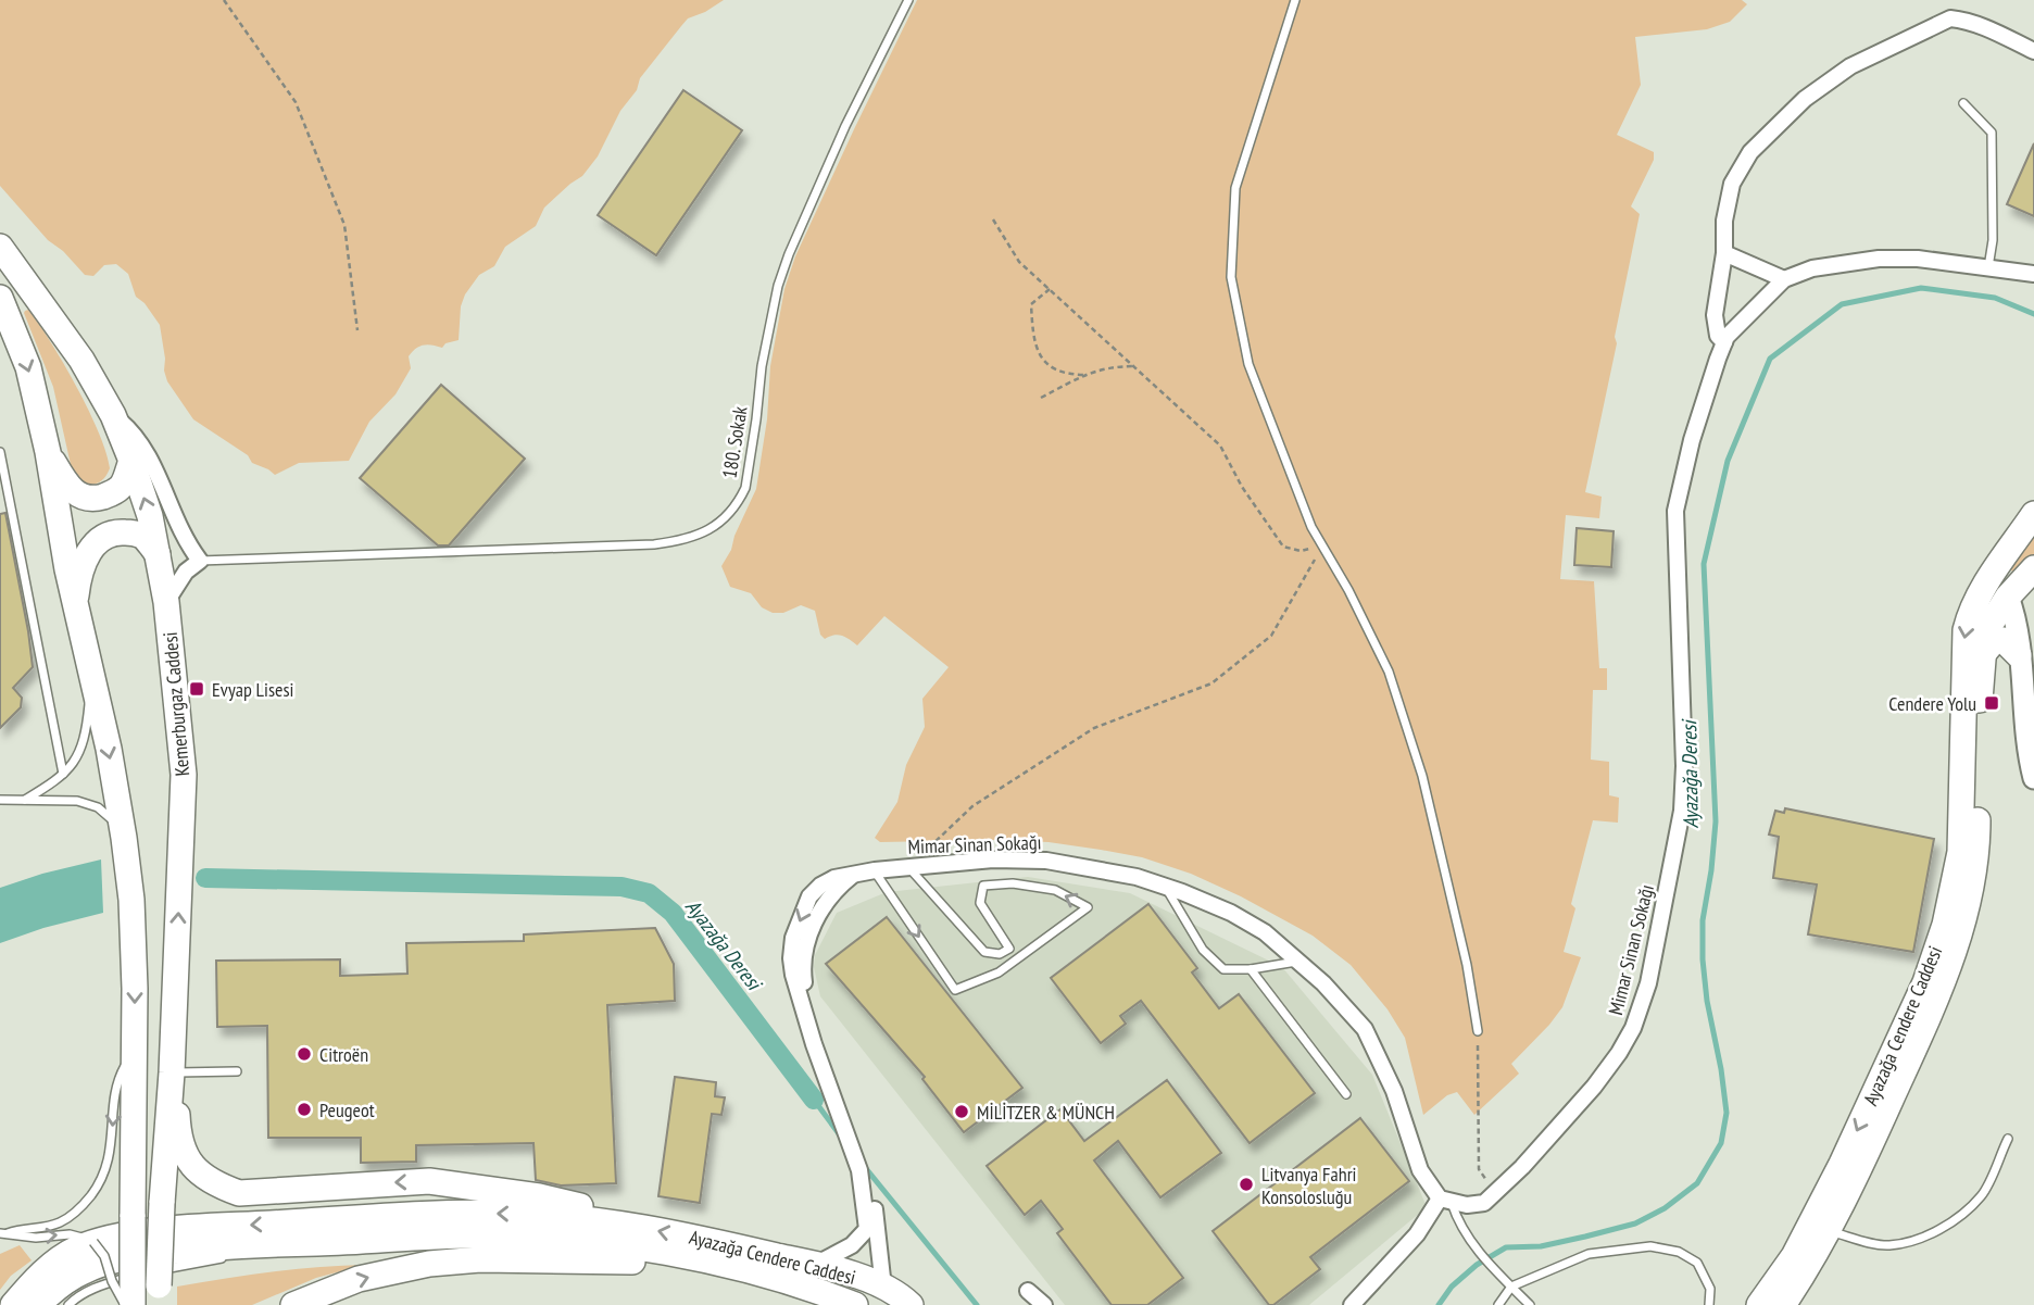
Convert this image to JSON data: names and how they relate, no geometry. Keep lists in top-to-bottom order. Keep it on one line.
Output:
{"streets":{"main road":["Kemerburgaz Caddesi","Ayazağa Cendere Caddesi"],"street":["Mimar Sinan Sokağı"],"lane":["180. Sokak"]},"water":["Ayazağa Deresi"],"places":{"transit":["Evyap Lisesi","Cendere Yolu"],"other":["Citroën","Peugeot","MİLİTZER & MÜNCH","Litvanya Fahri Konsolosluğu"]}}
